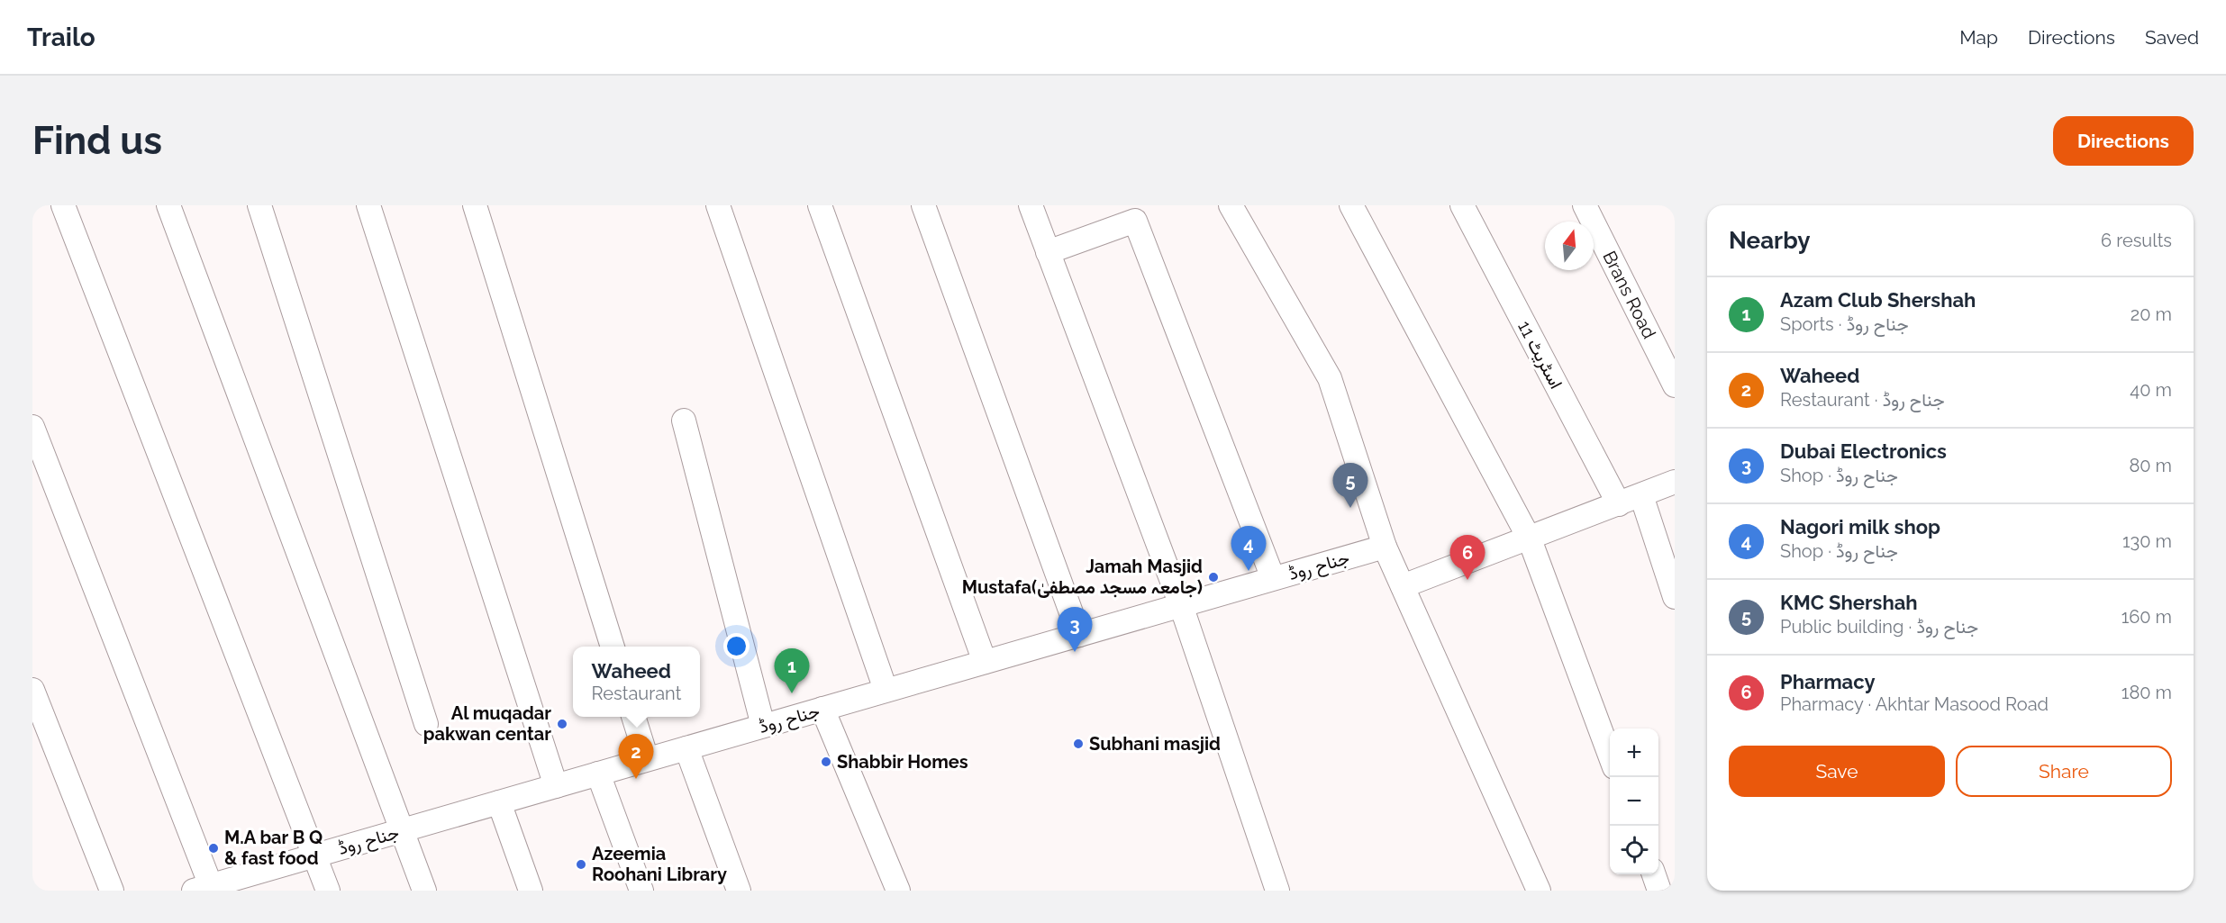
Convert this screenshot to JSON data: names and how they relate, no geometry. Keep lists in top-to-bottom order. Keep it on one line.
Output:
{"streets":{"street":["Brans Road","اسٹریٹ 11","جناح روڈ"]},"places":["Jamah Masjid Mustafa(جامعہ مسجد مصطفیٰ)","Al muqadar pakwan centar","Subhani masjid","Shabbir Homes","M.A bar B Q & fast food","Azeemia Roohani Library"],"north":"top","page":{"header":"Trailo","nav":["Map","Directions","Saved"],"buttons":["Directions",["Save","Share"]],"title":"Find us","heading":["Nearby","6 results"],"list":[{"mark":"1","name":"Azam Club Shershah","note":"Sports · جناح روڈ","value":"20 m"},{"mark":"2","name":"Waheed","note":"Restaurant · جناح روڈ","value":"40 m"},{"mark":"3","name":"Dubai Electronics","note":"Shop · جناح روڈ","value":"80 m"},{"mark":"4","name":"Nagori milk shop","note":"Shop · جناح روڈ","value":"130 m"},{"mark":"5","name":"KMC Shershah","note":"Public building · جناح روڈ","value":"160 m"},{"mark":"6","name":"Pharmacy","note":"Pharmacy · Akhtar Masood Road","value":"180 m"}],"pins":["5","4","6","3","1","2"],"popup":["Waheed","Restaurant"],"map_buttons":["+","−"]}}
